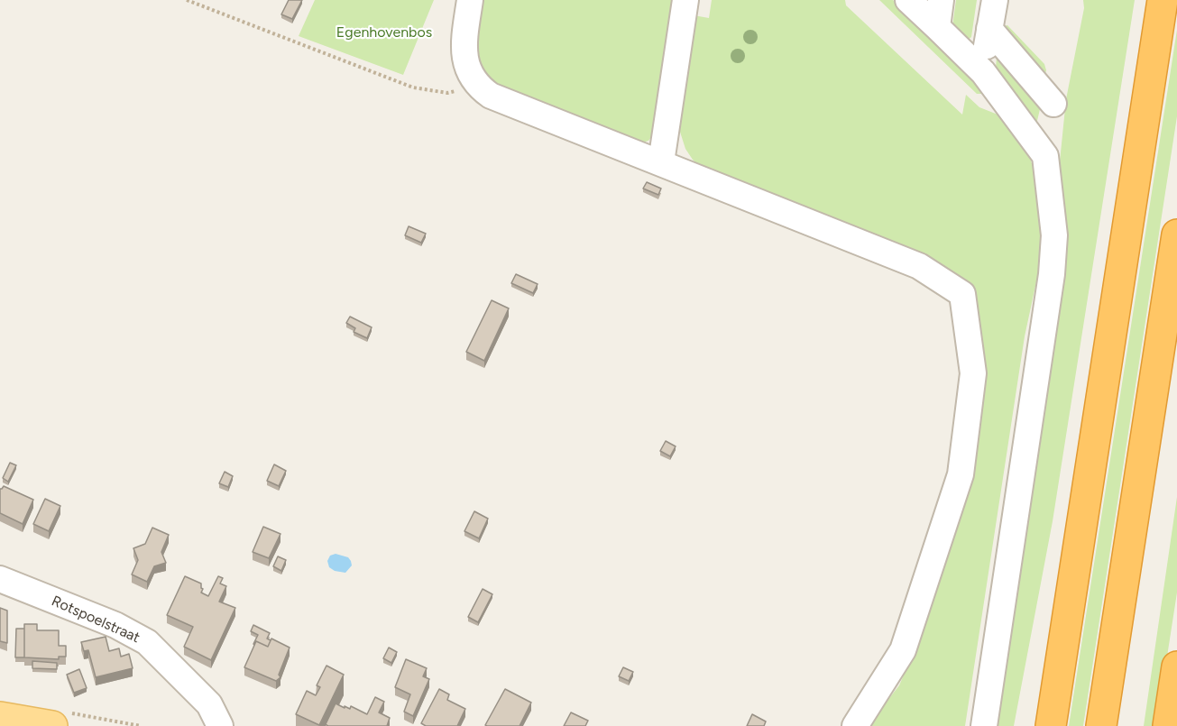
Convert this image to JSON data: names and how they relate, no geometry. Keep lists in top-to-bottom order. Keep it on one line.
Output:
{"streets":{"street":["Rotspoelstraat"]},"parks":["Egenhovenbos"]}
